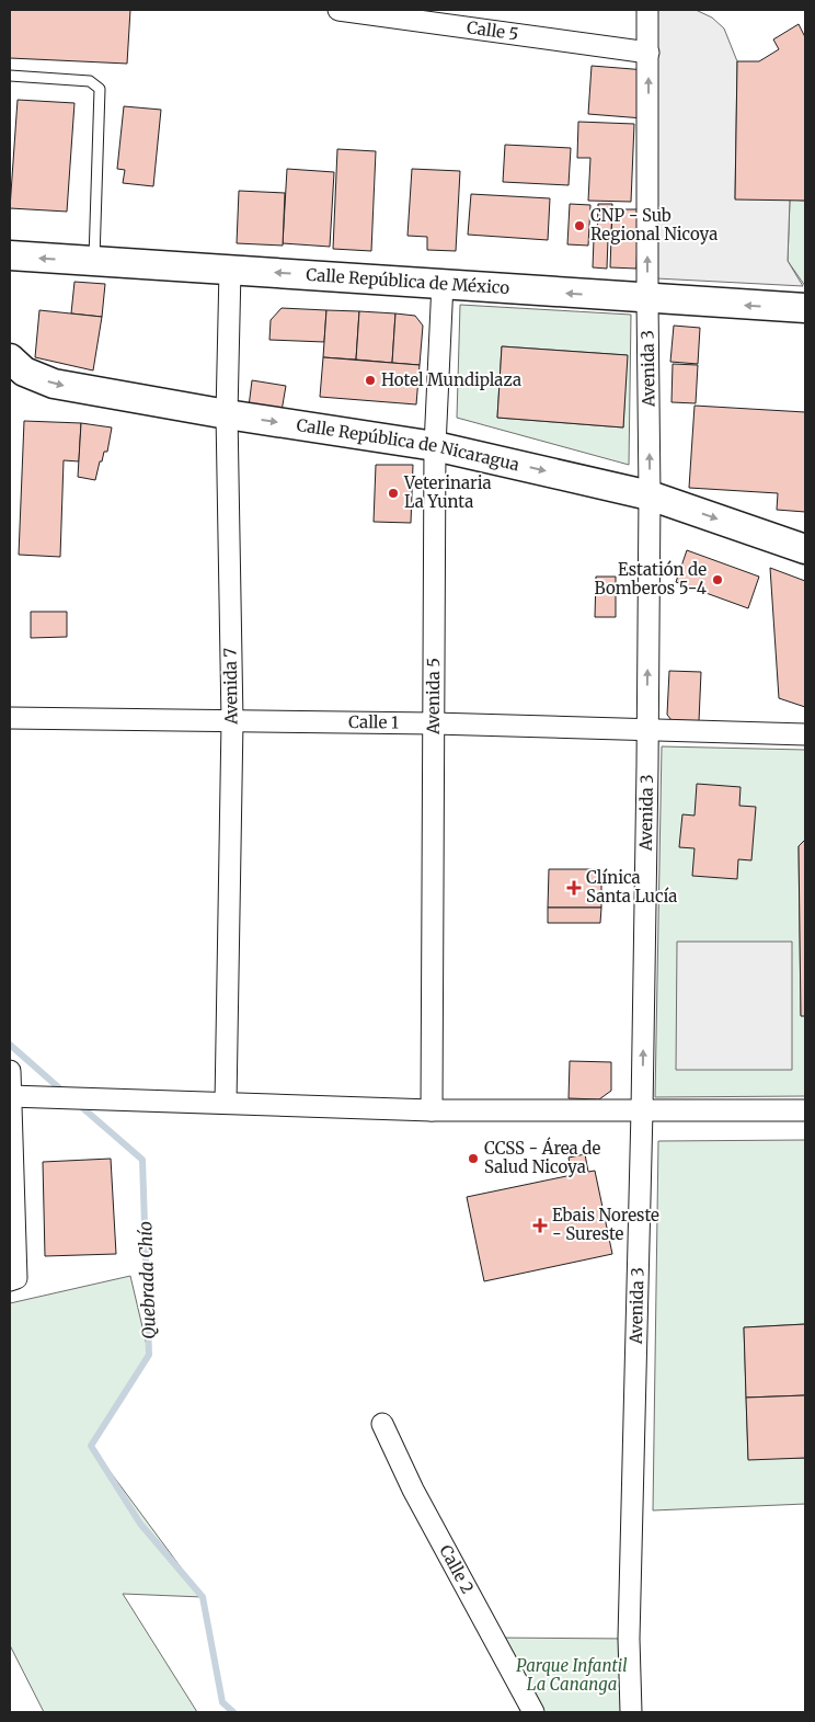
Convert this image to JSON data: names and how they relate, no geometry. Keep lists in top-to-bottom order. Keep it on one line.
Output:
{"streets":{"main road":["Calle República de México","Calle República de Nicaragua"],"street":["Calle 5","Avenida 3","Avenida 7","Avenida 5","Calle 1","Calle 2"]},"crossings":[["Calle 5","Avenida 3"],["Calle República de México","Avenida 3"],["Calle República de México","Avenida 7"],["Calle República de México","Avenida 5"],["Avenida 3","Calle República de Nicaragua"],["Avenida 3","Calle 1"],["Calle República de Nicaragua","Avenida 7"],["Calle República de Nicaragua","Avenida 5"],["Avenida 7","Calle 1"],["Avenida 5","Calle 1"]],"one_way":["Calle República de México","Avenida 3","Calle República de Nicaragua"],"water":["Quebrada Chío"],"parks":["Parque Infantil La Cananga"],"places":{"other":["CNP - Sub Regional Nicoya","Hotel Mundiplaza","Veterinaria La Yunta","Estatión de Bomberos 5-4","CCSS - Área de Salud Nicoya"],"health":["Clínica Santa Lucía","Ebais Noreste - Sureste"]}}
